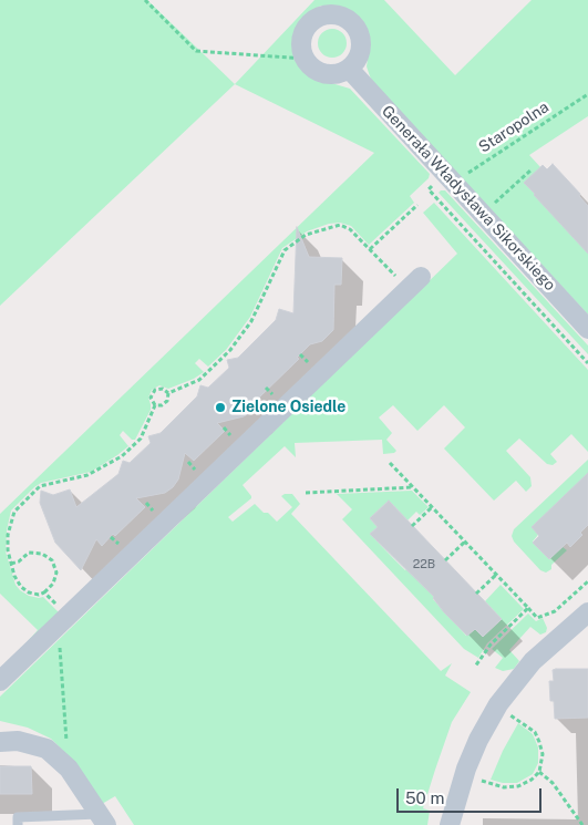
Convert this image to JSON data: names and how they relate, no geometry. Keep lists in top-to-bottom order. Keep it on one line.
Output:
{"streets":{"street":["Generała Władysława Sikorskiego"],"path":["Staropolna"]},"crossings":[["Staropolna","Generała Władysława Sikorskiego"]],"places":["Zielone Osiedle"],"house_numbers":["22B"],"scale_bar":"50 m"}
